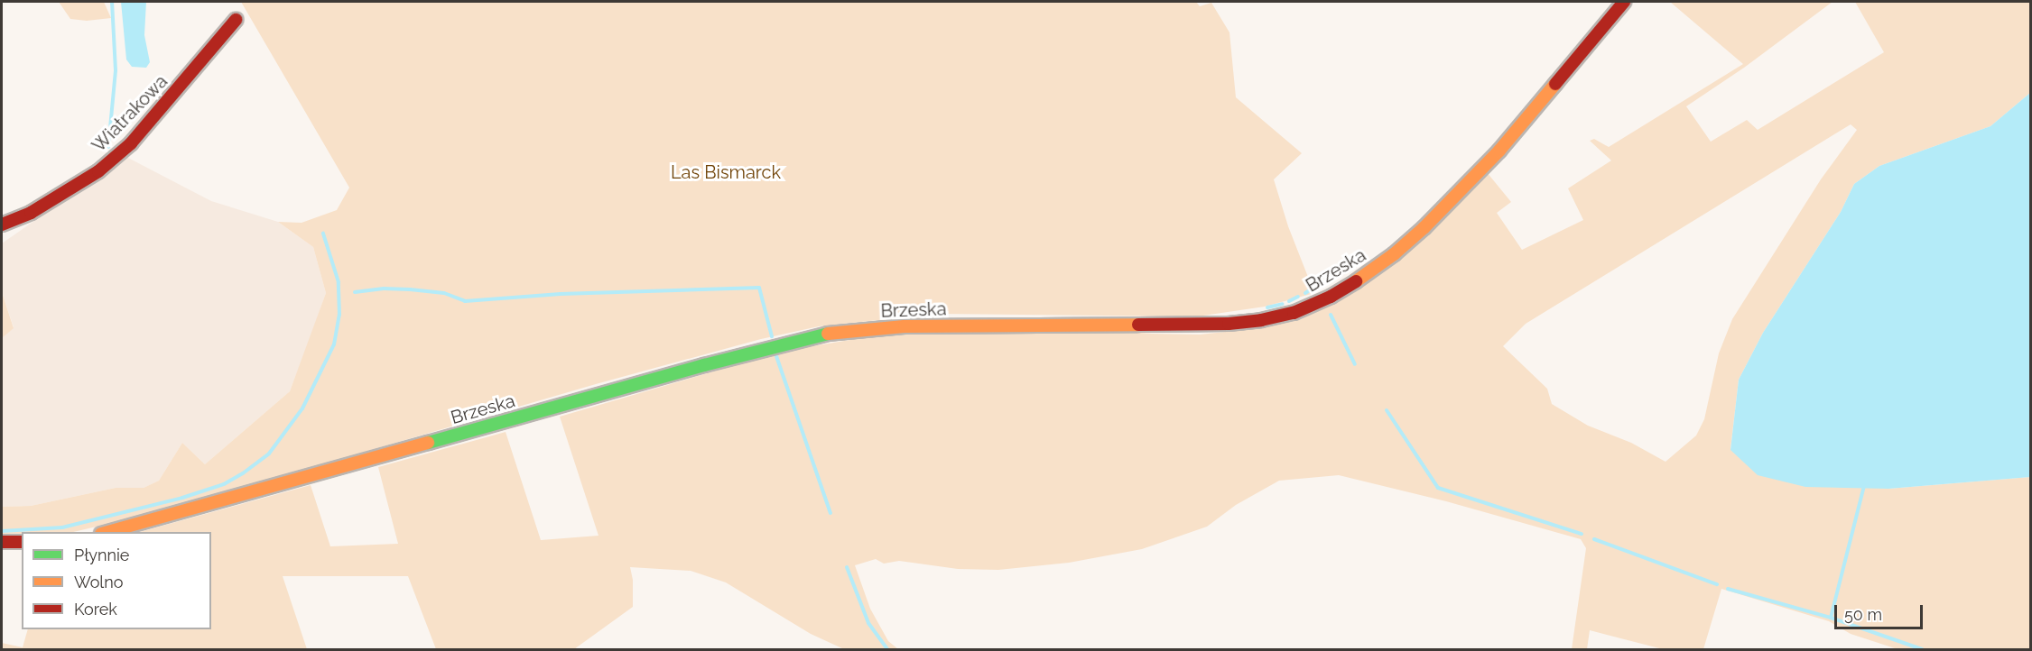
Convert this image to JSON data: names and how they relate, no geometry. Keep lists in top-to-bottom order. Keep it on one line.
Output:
{"streets":{"street":["Wiatrakowa","Brzeska"]},"parks":["Las Bismarck"],"legend":["Płynnie","Wolno","Korek"],"scale_bar":"50 m"}
